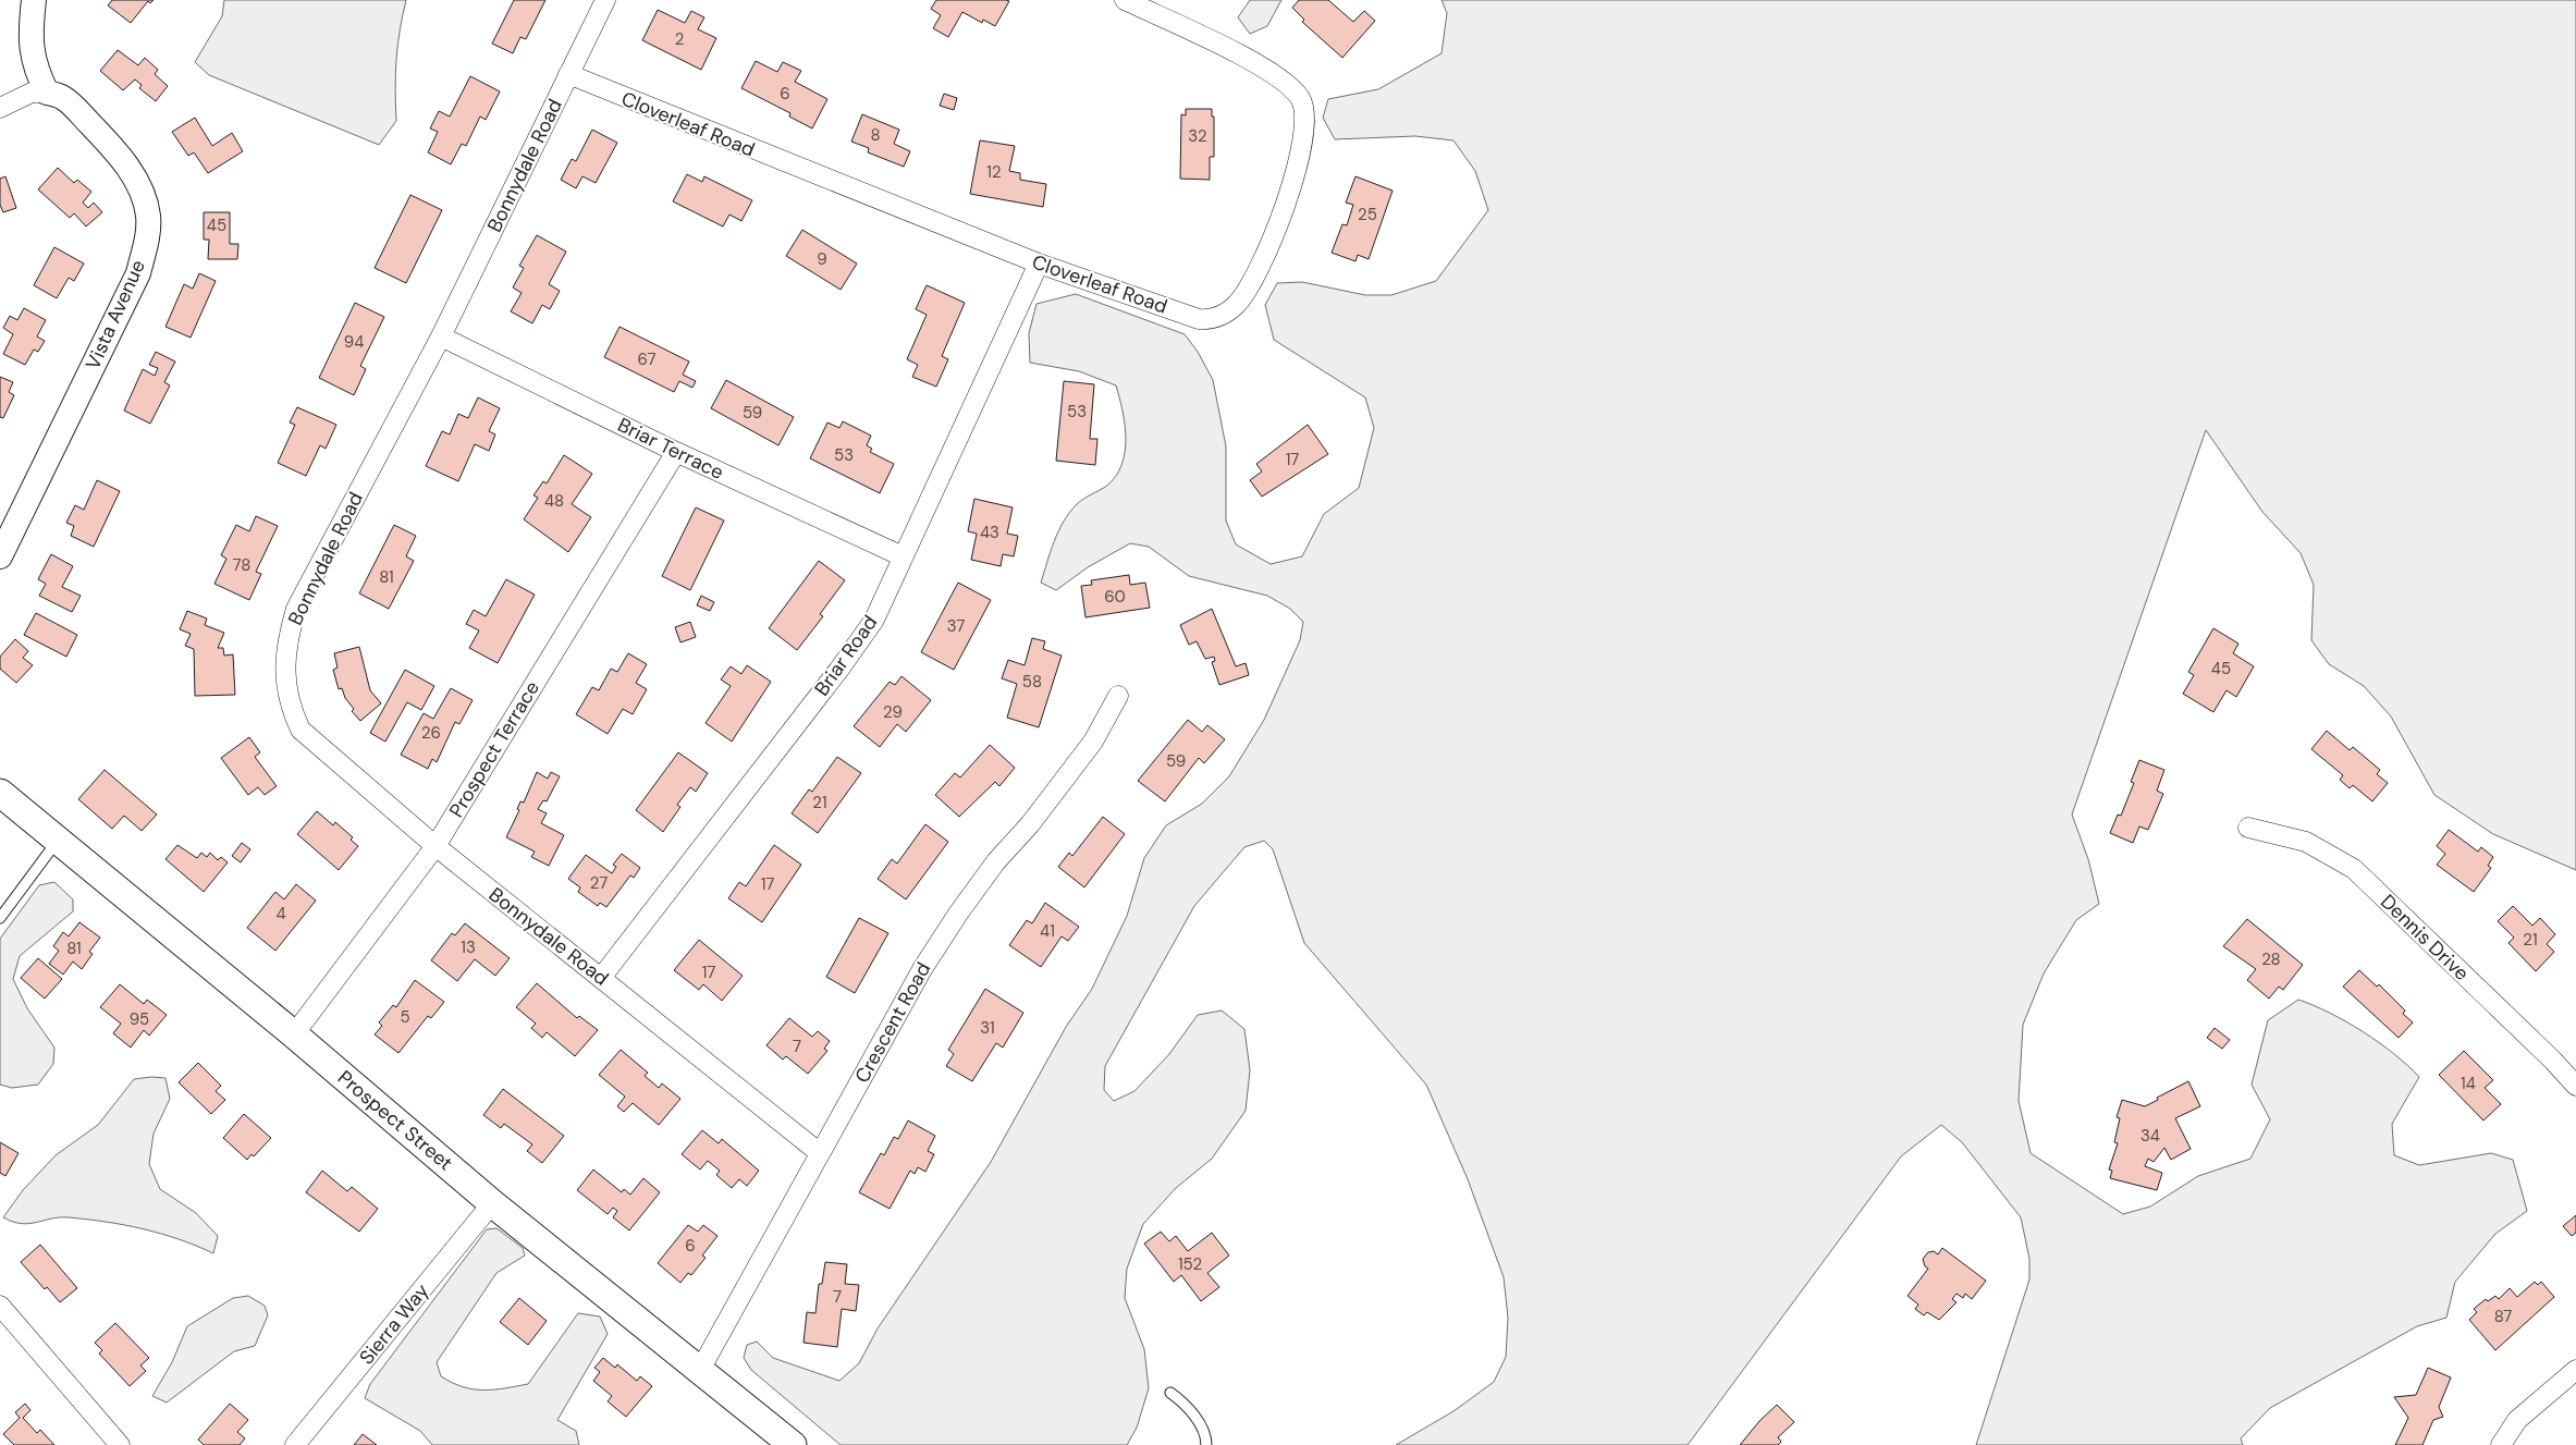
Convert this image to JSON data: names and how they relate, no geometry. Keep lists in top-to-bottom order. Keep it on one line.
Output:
{"streets":{"main road":["Prospect Street"],"street":["Cloverleaf Road","Bonnydale Road","Vista Avenue","Briar Terrace","Briar Road","Prospect Terrace","Dennis Drive","Crescent Road","Sierra Way"]},"crossings":[["Cloverleaf Road","Bonnydale Road"],["Cloverleaf Road","Briar Road"],["Bonnydale Road","Briar Terrace"],["Bonnydale Road","Briar Road"],["Bonnydale Road","Prospect Terrace"],["Bonnydale Road","Crescent Road"],["Briar Terrace","Briar Road"],["Briar Terrace","Prospect Terrace"],["Prospect Terrace","Prospect Street"],["Crescent Road","Prospect Street"],["Prospect Street","Sierra Way"]],"house_numbers":["2","6","8","32","12","25","45","9","94","67","53","59","53","17","48","43","78","81","60","37","45","58","29","26","59","21","27","17","4","41","21","13","81","28","17","5","95","31","7","14","34","6","152","7","87"]}
